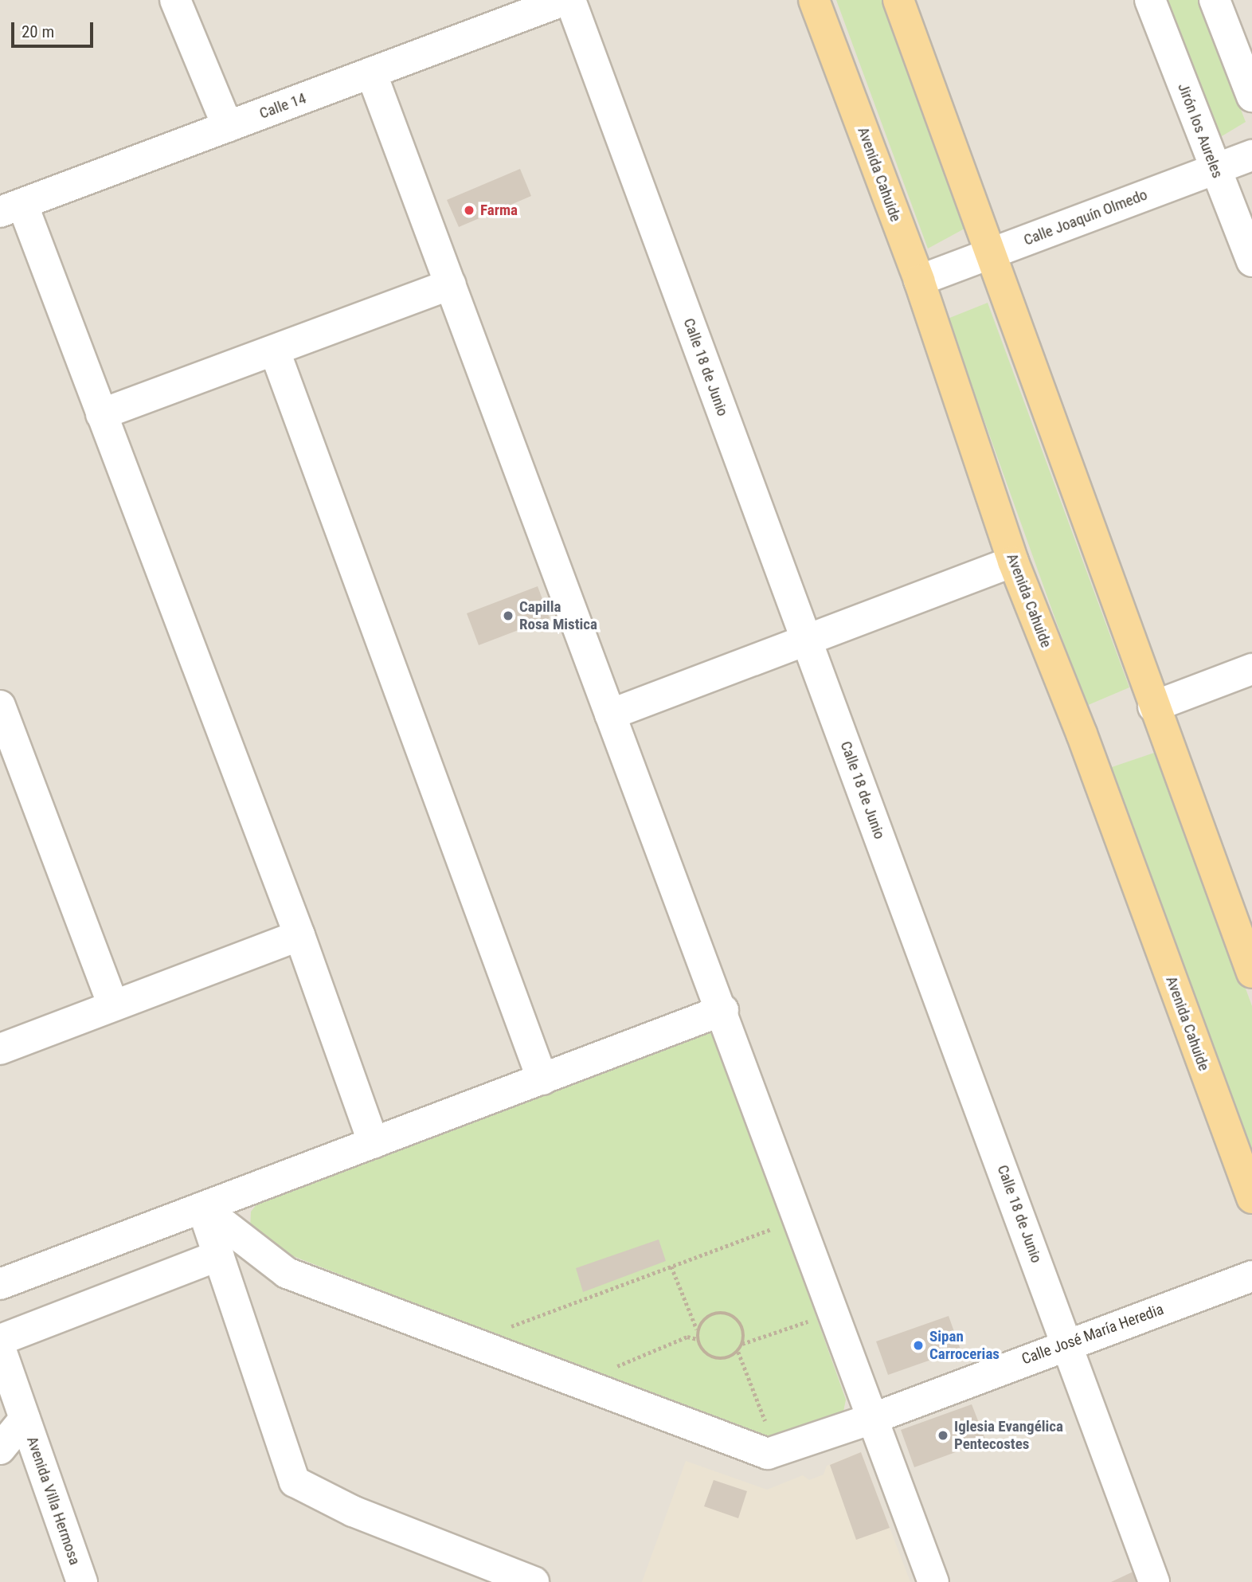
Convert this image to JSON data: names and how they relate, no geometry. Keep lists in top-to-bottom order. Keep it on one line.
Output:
{"streets":{"main road":["Avenida Cahuide"],"street":["Calle 14","Jirón los Aureles","Calle Joaquín Olmedo","Calle 18 de Junio","Calle José María Heredia","Avenida Villa Hermosa"]},"crossings":[["Jirón los Aureles","Calle Joaquín Olmedo"],["Avenida Cahuide","Calle Joaquín Olmedo"],["Calle 18 de Junio","Calle José María Heredia"]],"places":["Farma","Capilla Rosa Mistica","Sipan Carrocerias","Iglesia Evangélica Pentecostes"],"scale_bar":"20 m"}
